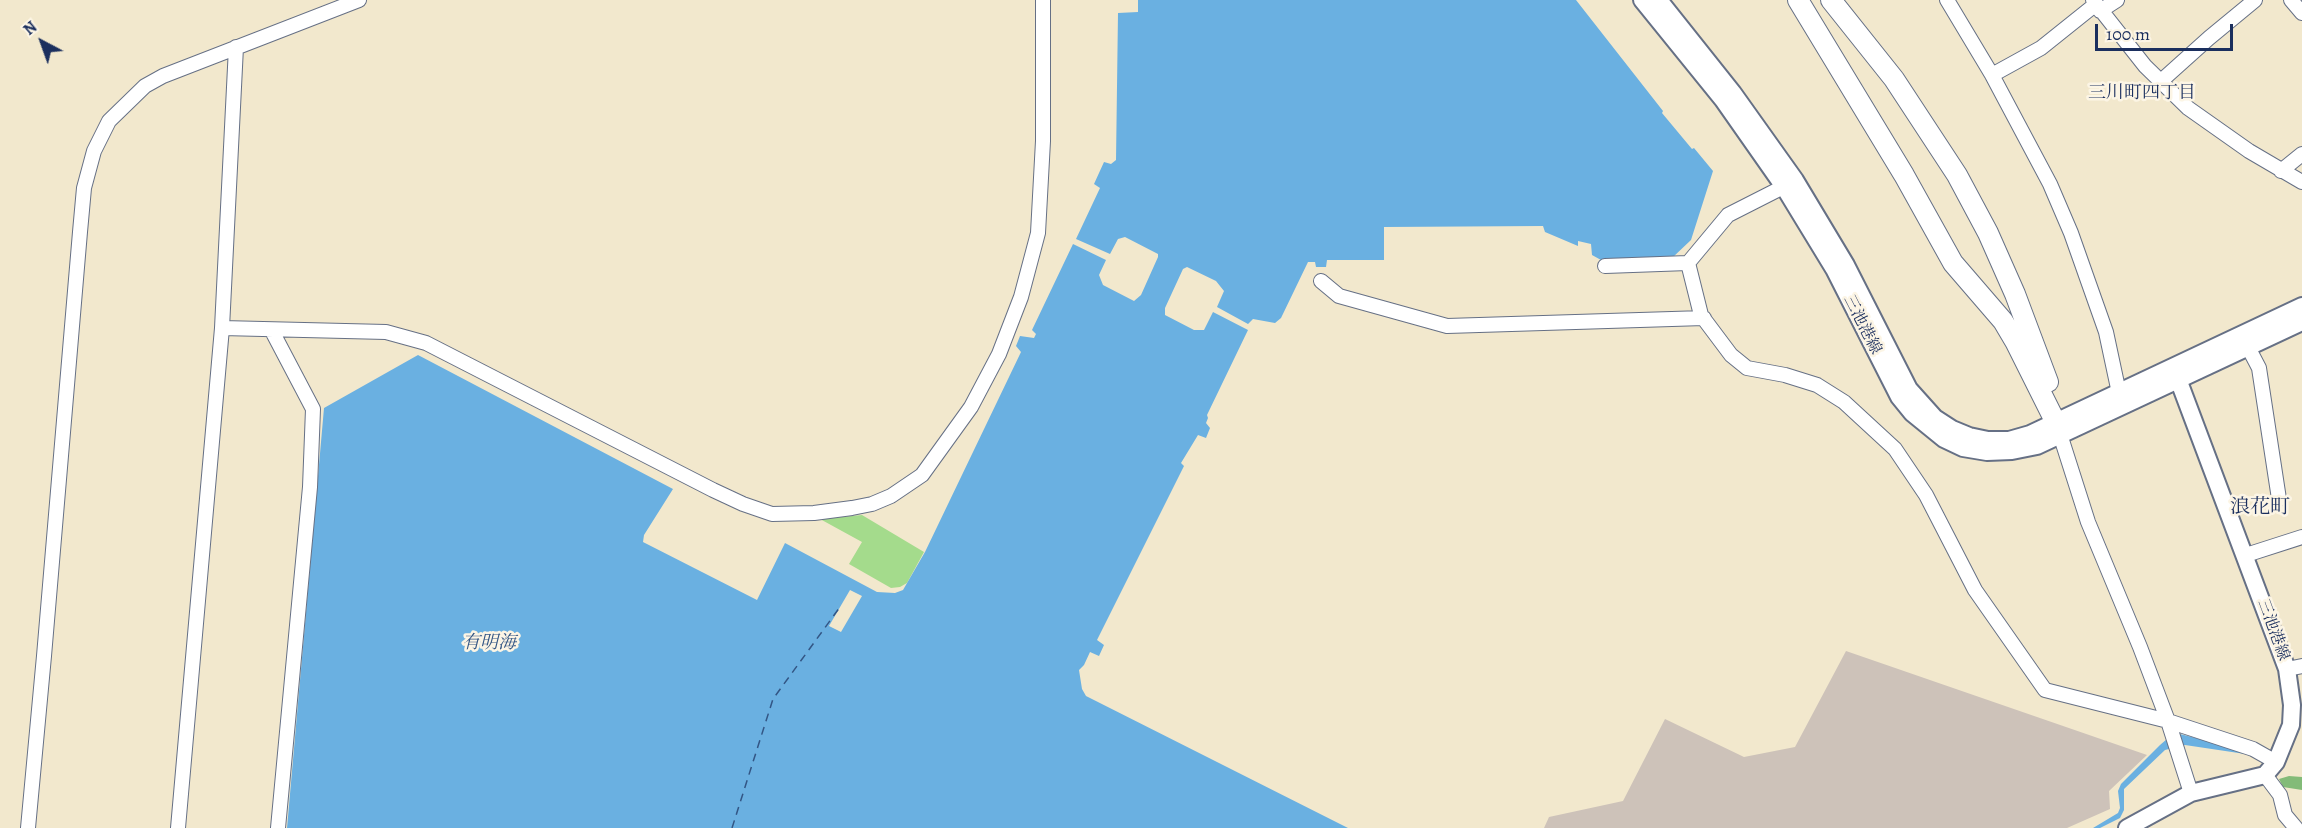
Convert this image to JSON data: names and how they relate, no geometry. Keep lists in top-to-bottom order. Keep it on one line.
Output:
{"streets":{"main road":["三池港線"]},"districts":["三川町四丁目","浪花町"],"water":["有明海"],"scale_bar":"100 m","north":"top left"}
